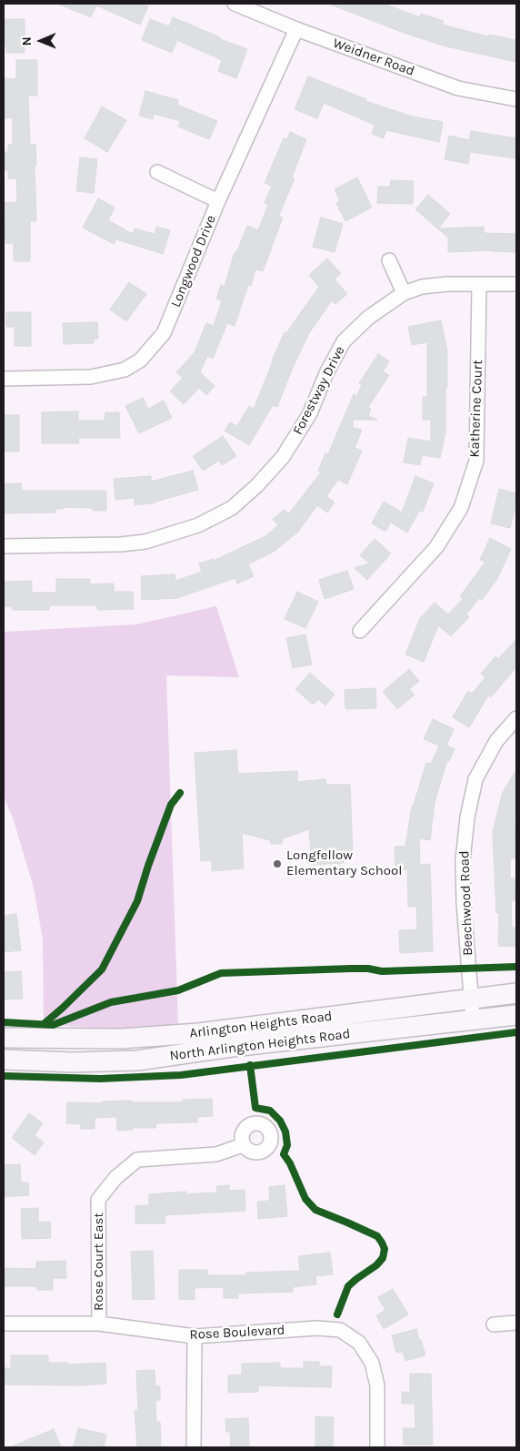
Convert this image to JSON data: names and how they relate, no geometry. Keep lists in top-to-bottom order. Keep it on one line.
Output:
{"streets":{"main road":["Arlington Heights Road","North Arlington Heights Road"],"street":["Weidner Road","Longwood Drive","Forestway Drive","Katherine Court","Beechwood Road","Rose Court East","Rose Boulevard"]},"crossings":[["Weidner Road","Longwood Drive"],["Forestway Drive","Katherine Court"],["Beechwood Road","Arlington Heights Road"],["Beechwood Road","North Arlington Heights Road"],["Rose Court East","Rose Boulevard"]],"places":["Longfellow Elementary School"],"north":"left"}
